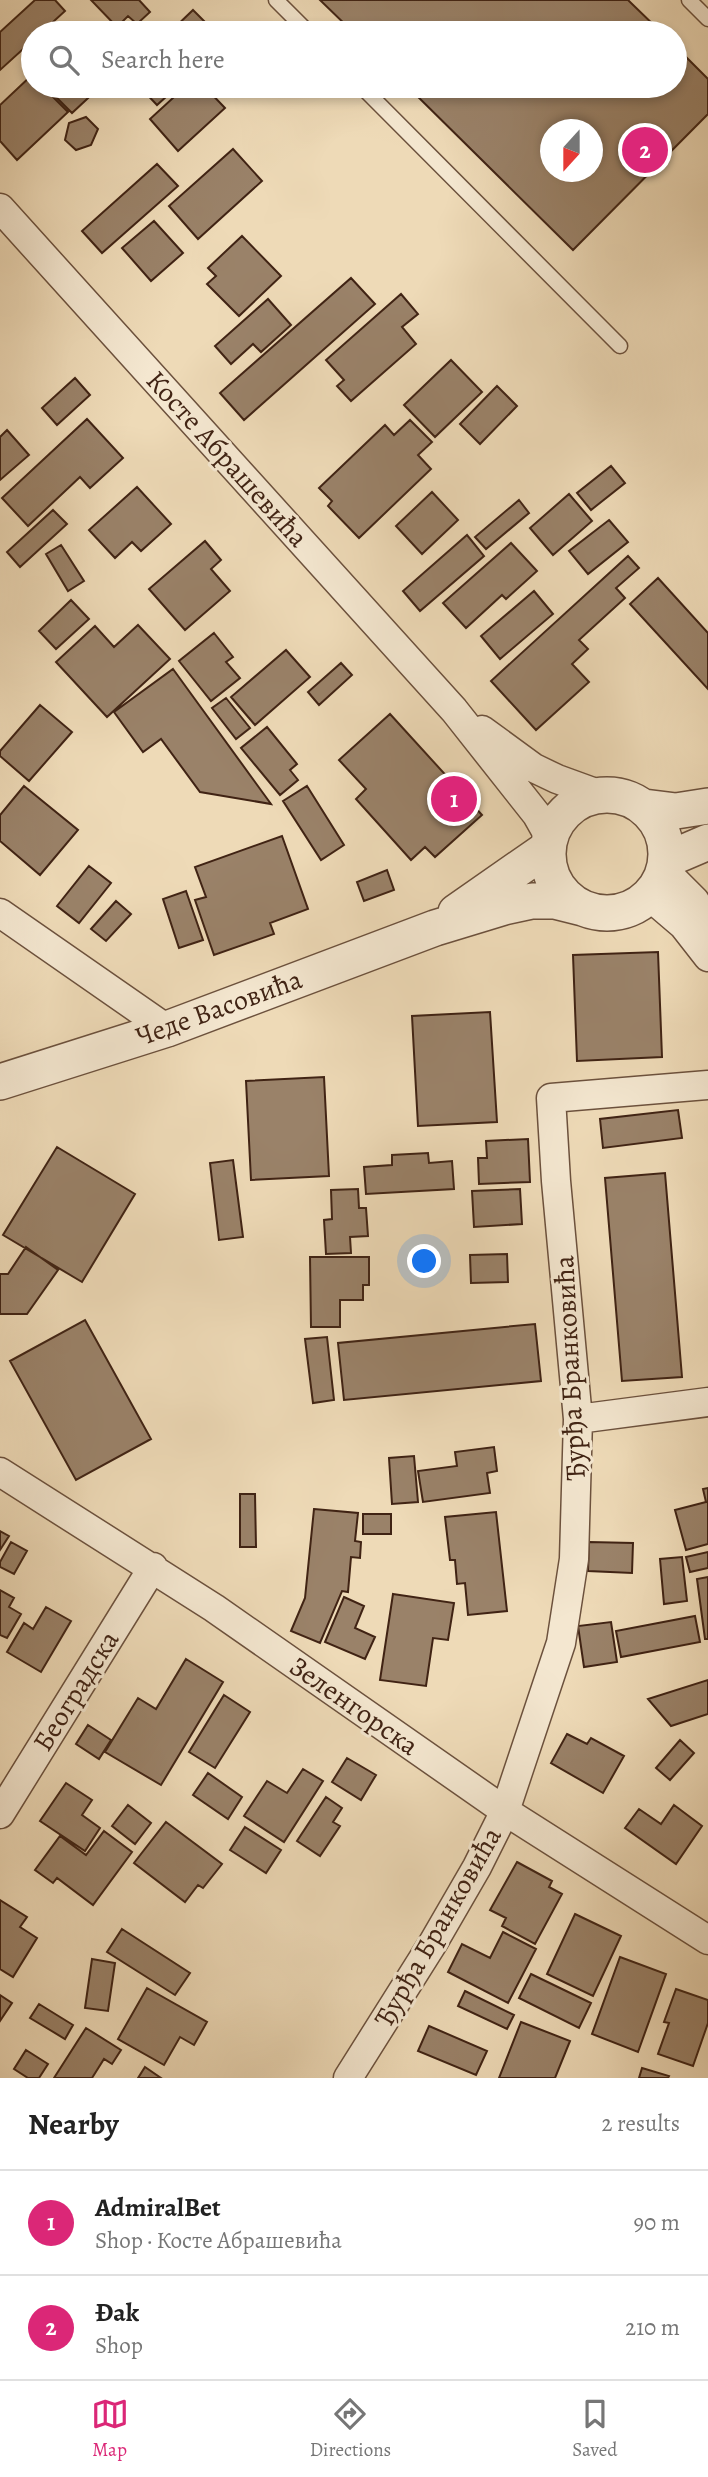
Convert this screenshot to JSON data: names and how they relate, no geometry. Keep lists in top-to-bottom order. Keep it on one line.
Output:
{"streets":{"street":["Косте Абрашевића","Чеде Васовића","Ђурђа Бранковића","Београдска","Зеленгорска"]},"crossings":[["Косте Абрашевића","Чеде Васовића"],["Ђурђа Бранковића","Зеленгорска"],["Београдска","Зеленгорска"]],"north":"bottom","page":{"search":"Search here","pins":["2","1"],"heading":["Nearby","2 results"],"list":[{"mark":"1","name":"AdmiralBet","note":"Shop · Косте Абрашевића","value":"90 m"},{"mark":"2","name":"Đak","note":"Shop","value":"210 m"}],"nav":["Map","Directions","Saved"]}}
